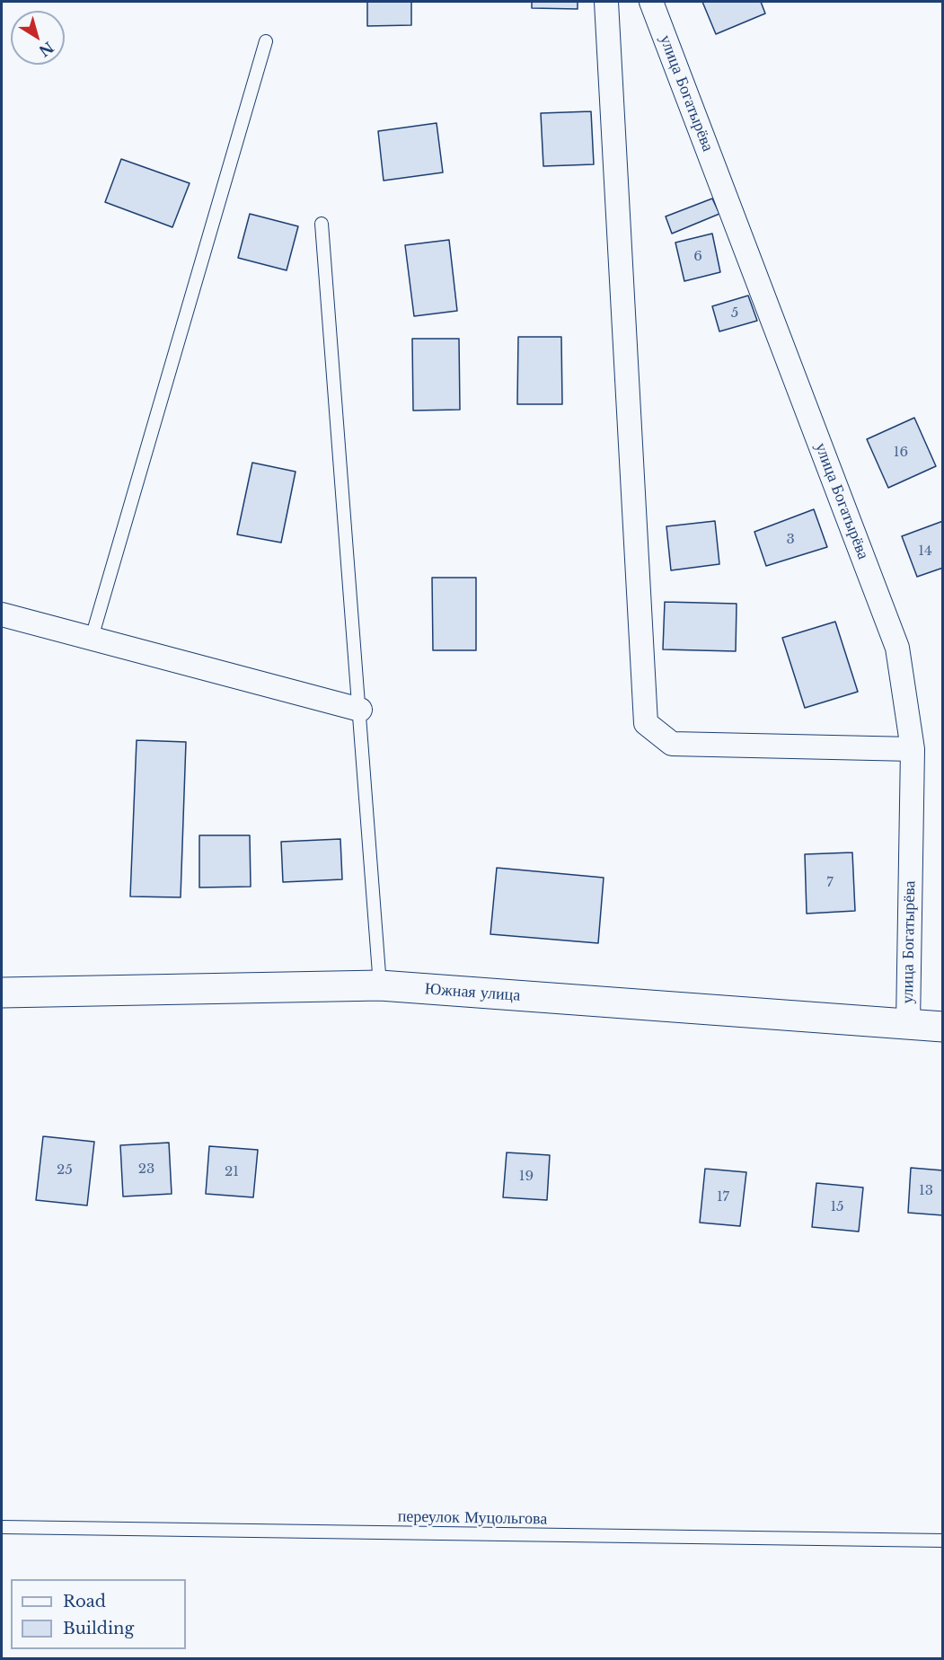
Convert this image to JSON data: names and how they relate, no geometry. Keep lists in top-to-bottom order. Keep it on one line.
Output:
{"streets":{"street":["улица Богатырёва","Южная улица"],"lane":["переулок Муцольгова"]},"crossings":[["улица Богатырёва","Южная улица"]],"house_numbers":["6","5","16","3","14","7","23","25","21","19","13","17","15"],"legend":["Road","Building"],"north":"bottom right"}
